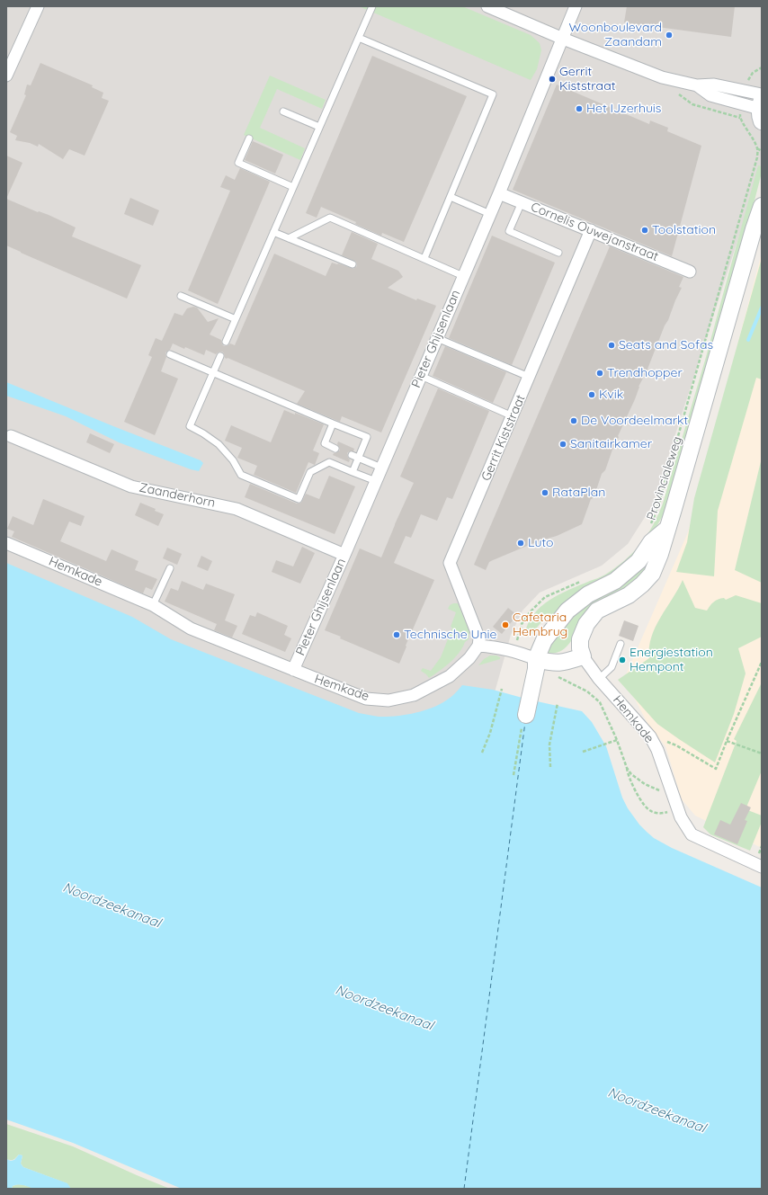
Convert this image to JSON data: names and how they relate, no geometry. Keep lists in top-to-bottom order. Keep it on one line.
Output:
{"streets":{"main road":["Provincialeweg"],"street":["Cornelis Ouwejanstraat","Pieter Ghijsenlaan","Gerrit Kiststraat","Zaanderhorn","Hemkade"]},"crossings":[["Cornelis Ouwejanstraat","Pieter Ghijsenlaan"],["Cornelis Ouwejanstraat","Gerrit Kiststraat"],["Pieter Ghijsenlaan","Zaanderhorn"],["Pieter Ghijsenlaan","Hemkade"],["Gerrit Kiststraat","Hemkade"],["Provincialeweg","Hemkade"]],"water":["Noordzeekanaal"],"places":["Woonboulevard Zaandam","Gerrit Kiststraat","Het IJzerhuis","Toolstation","Seats and Sofas","Trendhopper","Kvik","De Voordeelmarkt","Sanitairkamer","RataPlan","Luto","Cafetaria Hembrug","Technische Unie","Energiestation Hempont"]}
